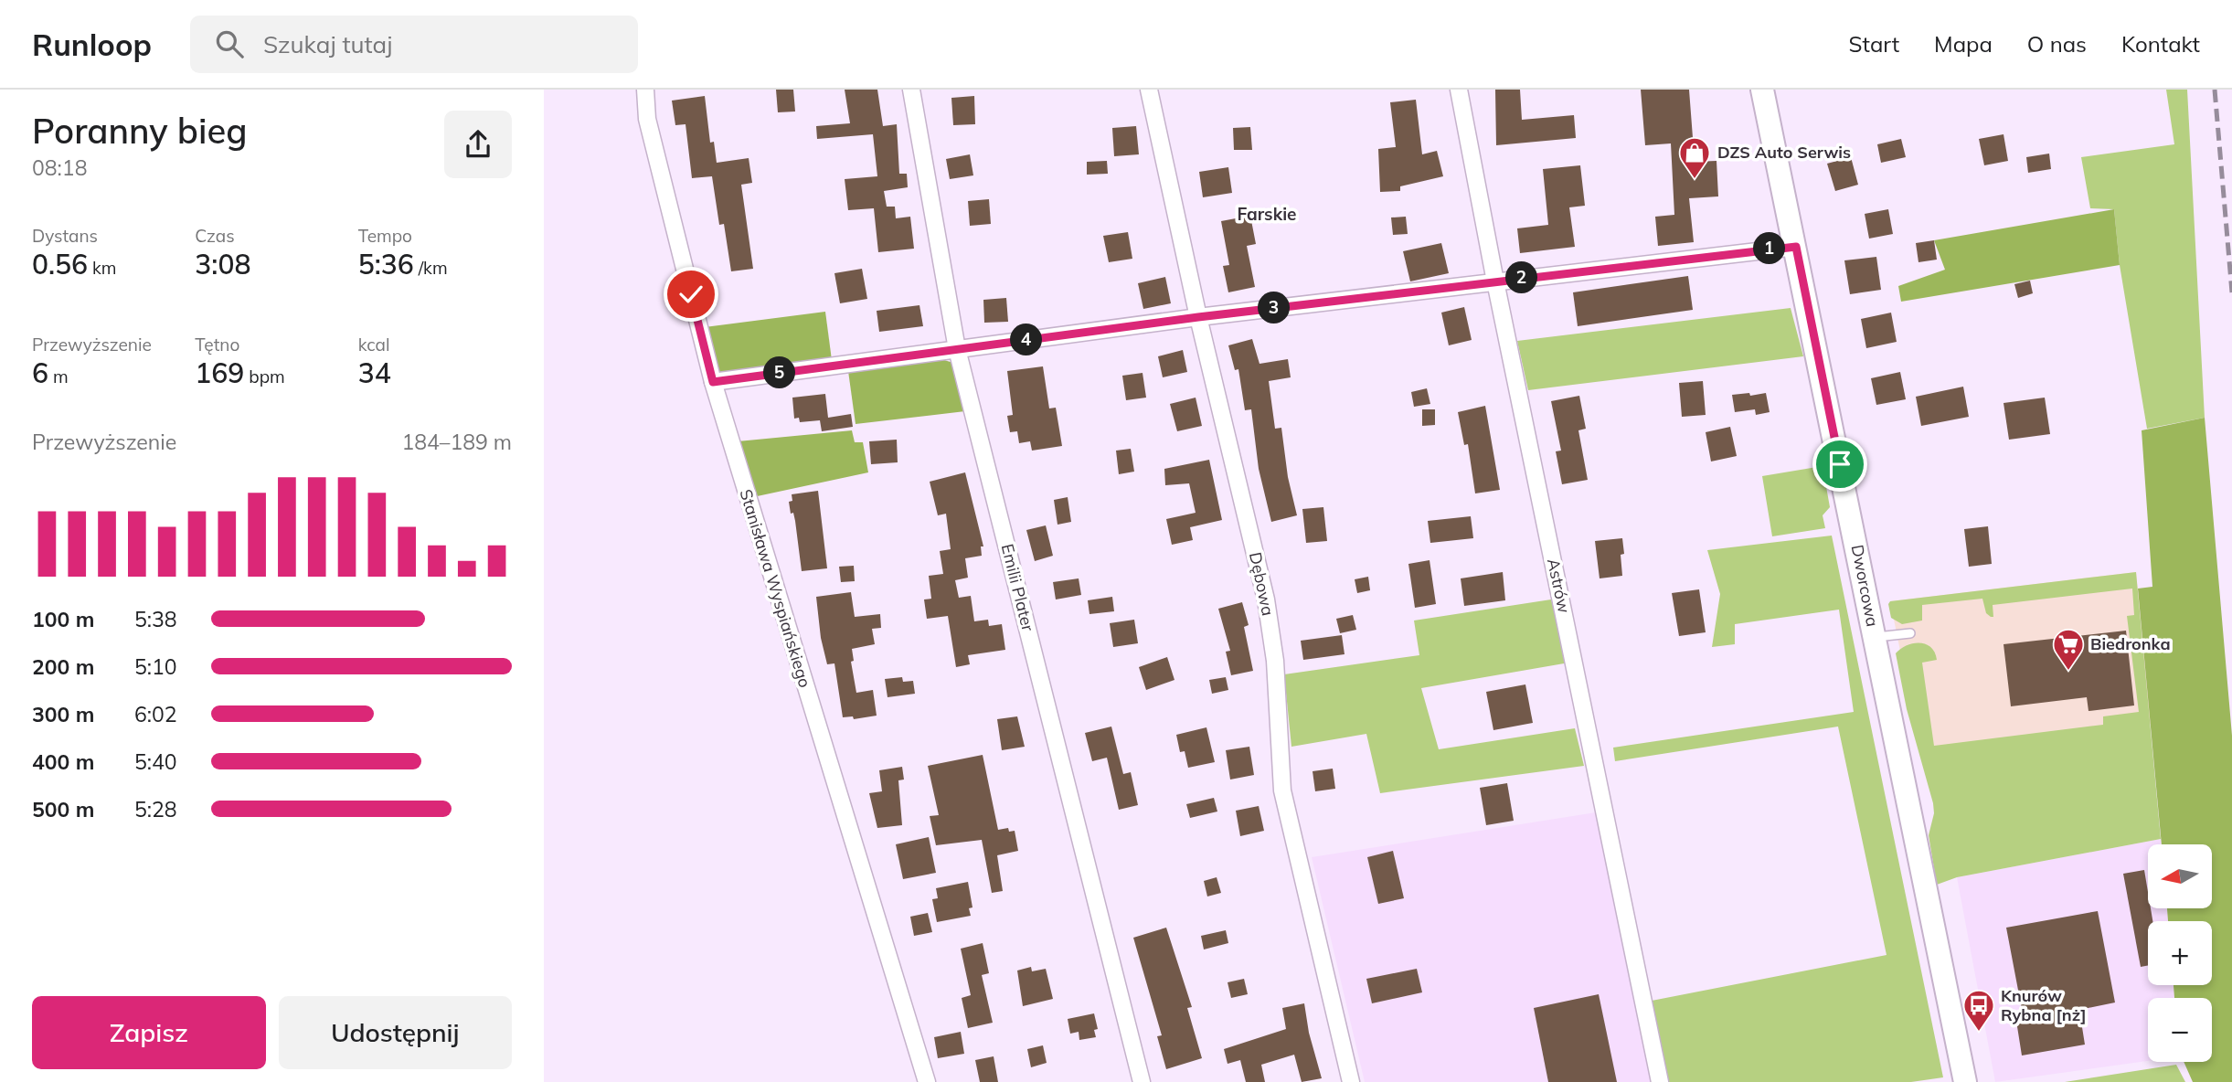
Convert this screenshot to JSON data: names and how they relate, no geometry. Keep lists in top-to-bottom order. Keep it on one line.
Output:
{"streets":{"main road":["Dworcowa"],"street":["Dębowa","Astrów","Emilii Plater","Stanisława Wyspiańskiego"]},"districts":["Farskie"],"places":{"shop":["DZS Auto Serwis"],"supermarket":["Biedronka"],"bus stop":["Knurów Rybna [nż]"]},"north":"left","page":{"header":"Runloop","search":"Szukaj tutaj","nav":["Start","Mapa","O nas","Kontakt"],"heading":["Poranny bieg","08:18"],"stats":[["Dystans","0.56 km"],["Czas","3:08"],["Tempo","5:36 /km"],["Przewyższenie","6 m"],["Tętno","169 bpm"],["kcal","34"]],"pins":["1","2","3","4","5"],"chart":["Przewyższenie","184–189 m"],"list":[{"name":"100 m","note":"5:38"},{"name":"200 m","note":"5:10"},{"name":"300 m","note":"6:02"},{"name":"400 m","note":"5:40"},{"name":"500 m","note":"5:28"}],"map_buttons":["+","−"],"buttons":["Zapisz","Udostępnij"]}}
